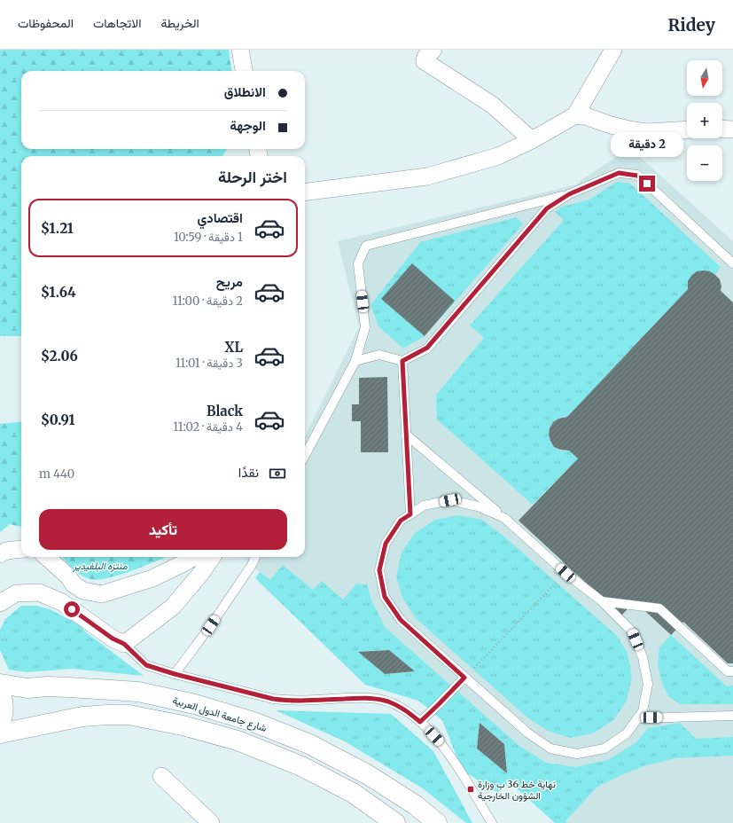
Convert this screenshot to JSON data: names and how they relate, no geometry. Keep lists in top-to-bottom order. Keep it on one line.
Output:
{"streets":{"street":["شارع جامعة الدول العربية"]},"parks":["منتزه البلفيدير"],"places":{"transit":["نهاية خط 36 ب وزارة الشؤون الخارجية"]},"north":"bottom","page":{"header":"Ridey","nav":["الخريطة","الاتجاهات","المحفوظات"],"map_buttons":["+","−"],"banner":["الانطلاق","الوجهة"],"bubble":"2 دقيقة","heading":"اختر الرحلة","list":[{"name":"اقتصادي","note":"1 دقيقة · 10:59","value":"$1.21"},{"name":"مريح","note":"2 دقيقة · 11:00","value":"$1.64"},{"name":"XL","note":"3 دقيقة · 11:01","value":"$2.06"},{"name":"Black","note":"4 دقيقة · 11:02","value":"$0.91"}],"pay":["نقدًا","440 m"],"buttons":"تأكيد"}}
